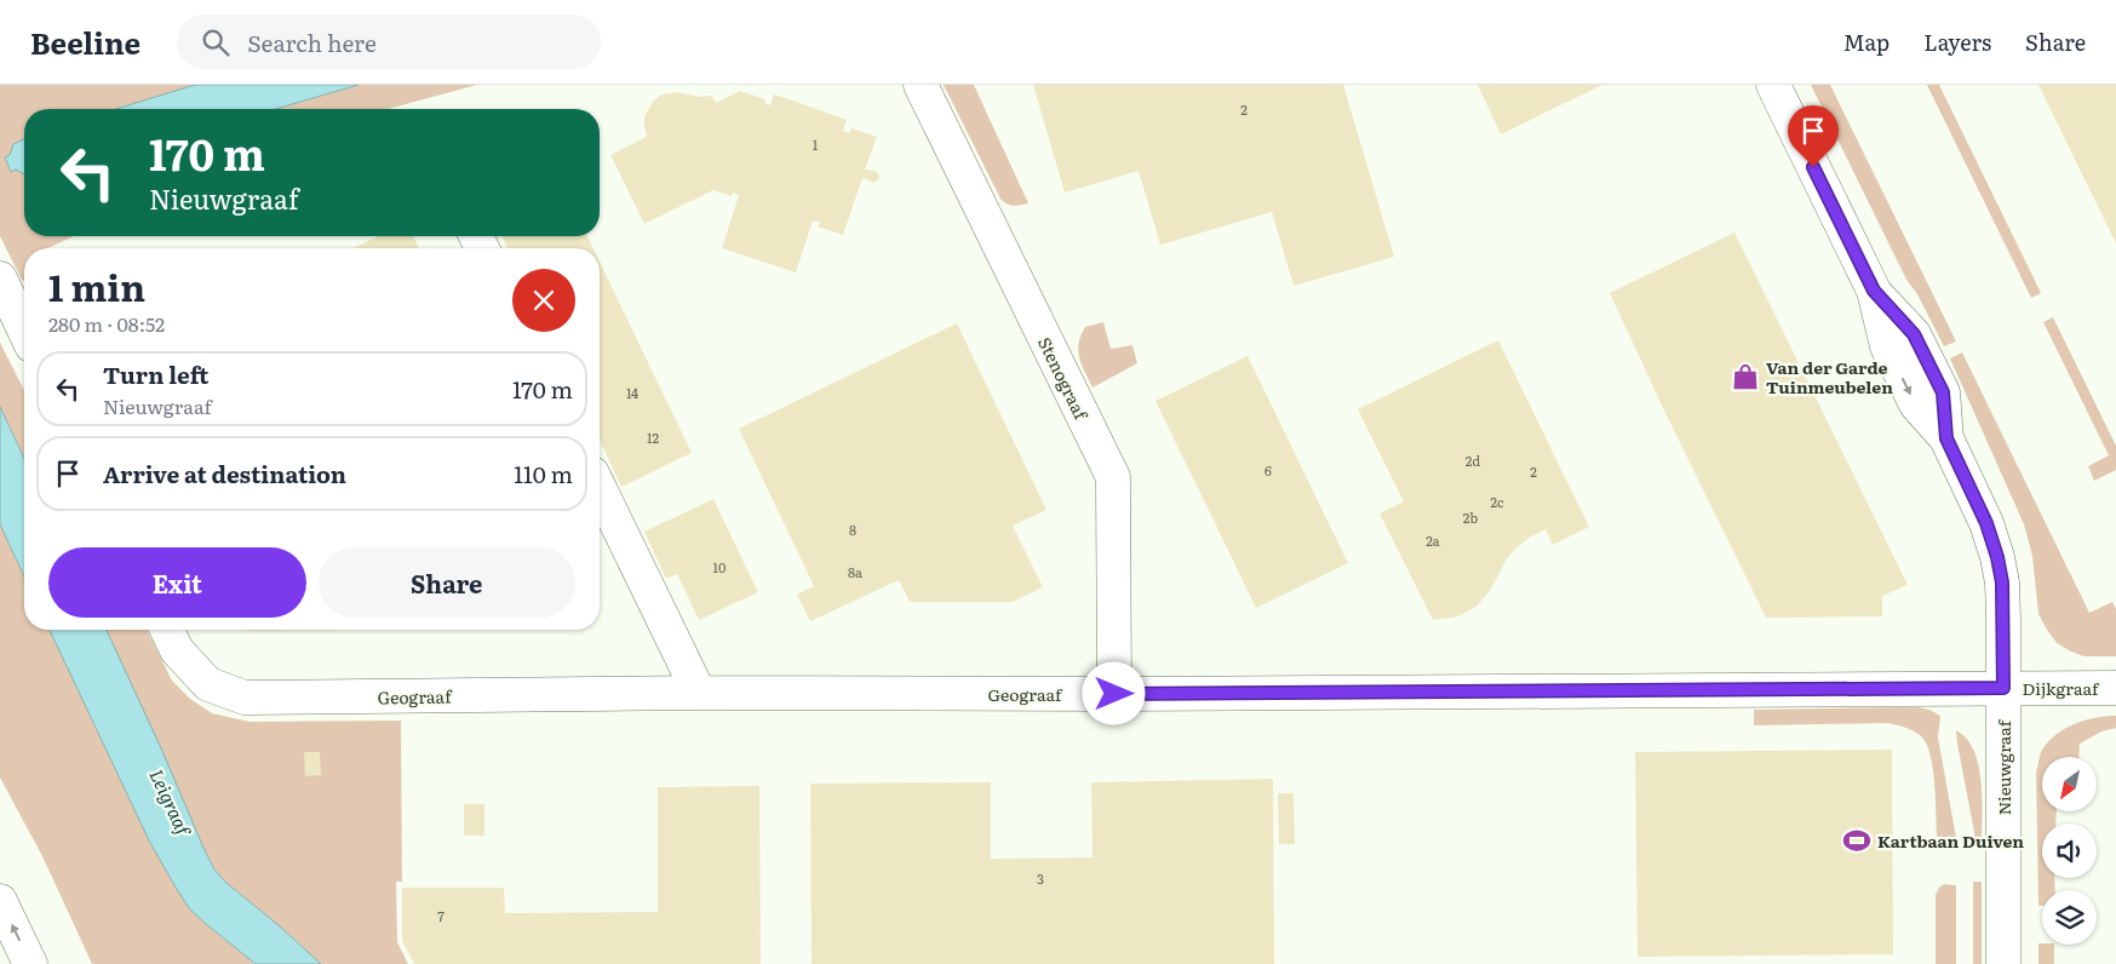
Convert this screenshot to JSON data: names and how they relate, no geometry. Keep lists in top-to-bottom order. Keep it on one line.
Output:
{"streets":{"main road":["Stenograaf","Dijkgraaf","Geograaf","Nieuwgraaf"]},"crossings":[["Stenograaf","Geograaf"],["Dijkgraaf","Geograaf"],["Dijkgraaf","Nieuwgraaf"],["Geograaf","Nieuwgraaf"]],"water":["Leigraaf"],"places":{"shop":["Van der Garde Tuinmeubelen"],"sports":["Kartbaan Duiven"]},"house_numbers":["2","1","14","12","2d","6","2","2c","2b","8","2a","10","8a","3","7"],"north":"bottom left","page":{"header":"Beeline","search":"Search here","nav":["Map","Layers","Share"],"turn":["170 m","Nieuwgraaf"],"heading":["1 min","280 m · 08:52"],"list":[{"name":"Turn left","note":"Nieuwgraaf","value":"170 m"},{"name":"Arrive at destination","value":"110 m"}],"buttons":["Exit","Share"]}}
